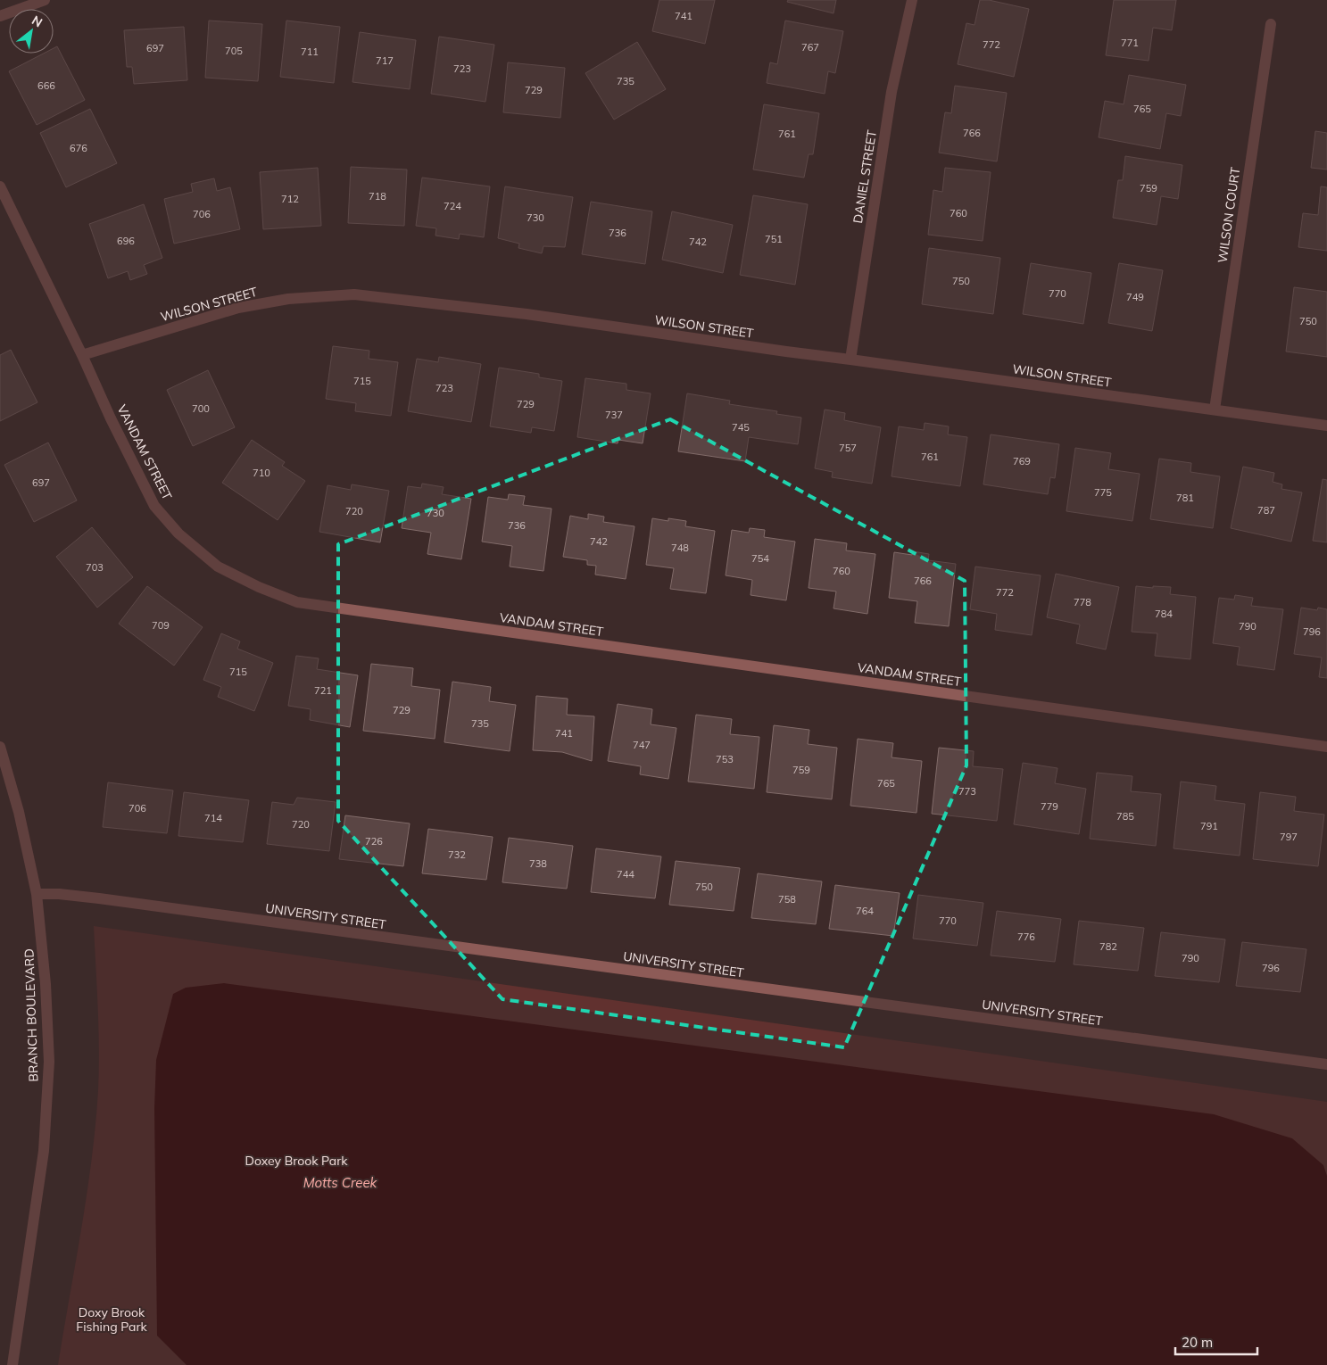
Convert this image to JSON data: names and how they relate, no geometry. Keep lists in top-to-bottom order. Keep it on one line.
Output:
{"streets":{"street":["DANIEL STREET","WILSON COURT","WILSON STREET","VANDAM STREET","UNIVERSITY STREET","BRANCH BOULEVARD"]},"crossings":[["DANIEL STREET","WILSON STREET"],["WILSON COURT","WILSON STREET"],["WILSON STREET","VANDAM STREET"],["UNIVERSITY STREET","BRANCH BOULEVARD"]],"water":["Motts Creek"],"parks":["Doxey Brook Park","Doxy Brook Fishing Park"],"house_numbers":["741","771","772","767","697","705","711","717","723","735","666","729","765","766","761","676","759","718","712","724","760","706","730","736","751","696","742","750","770","749","750","715","723","729","700","737","745","757","761","769","710","697","775","781","787","720","730","736","742","748","754","703","760","766","772","778","784","709","790","796","715","721","729","735","741","747","753","759","765","773","779","706","785","714","720","791","797","726","732","738","744","750","758","764","770","776","782","790","796"],"scale_bar":"20 m","north":"top right"}
